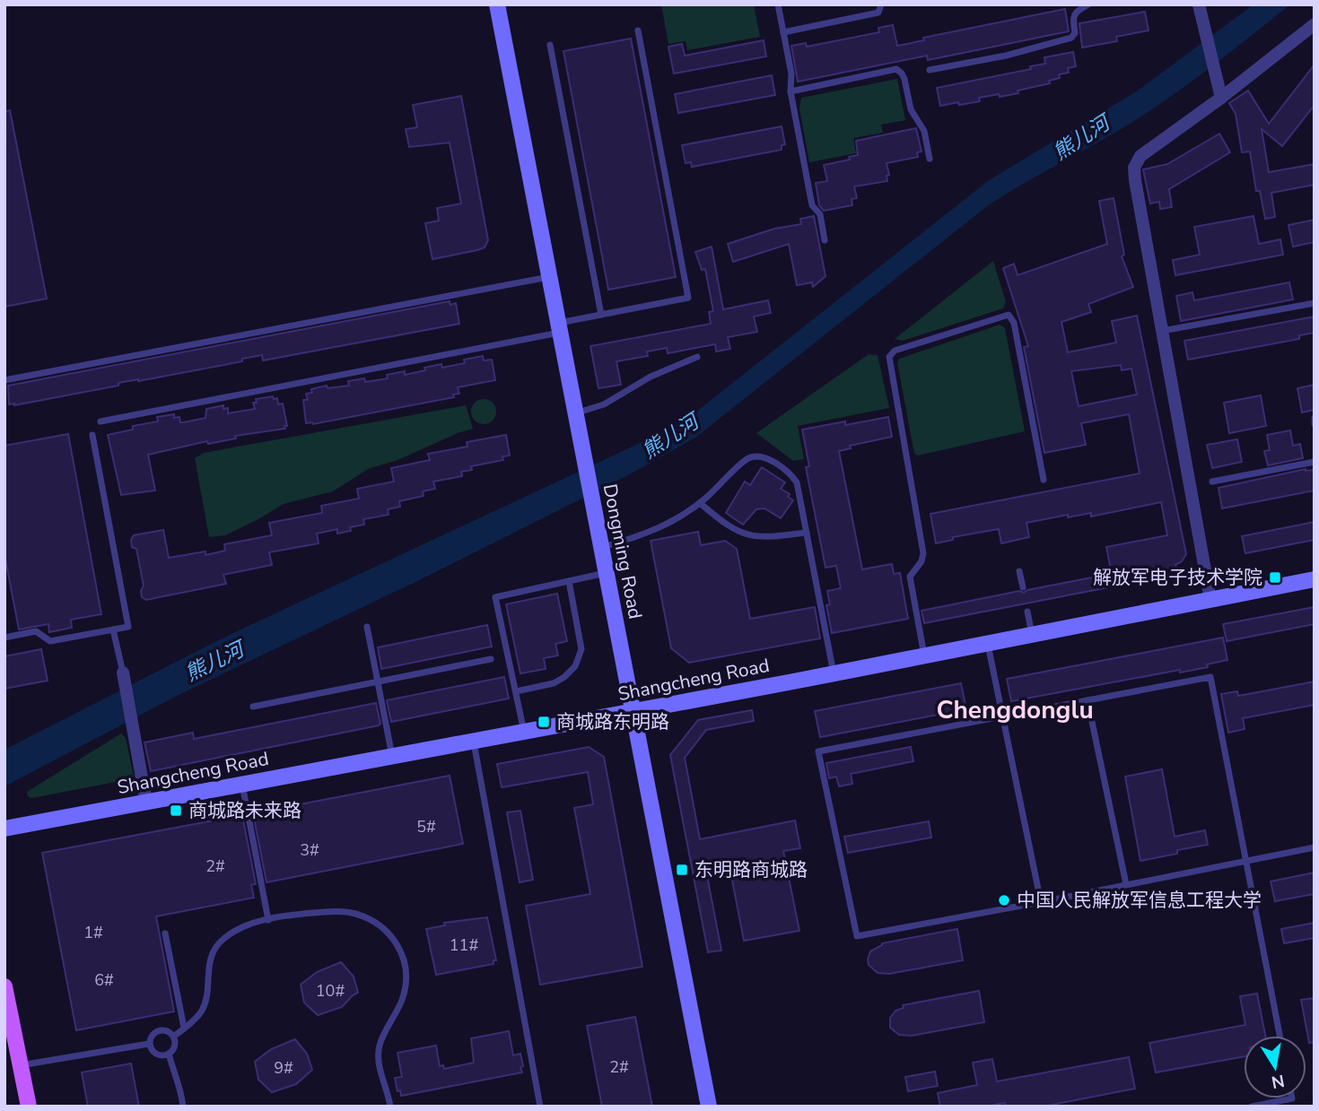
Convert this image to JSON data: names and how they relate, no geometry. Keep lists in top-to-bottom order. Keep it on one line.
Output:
{"streets":{"street":["Dongming Road","Shangcheng Road"]},"crossings":[["Dongming Road","Shangcheng Road"]],"districts":["Chengdonglu"],"water":["熊儿河"],"places":{"transit":["解放军电子技术学院","商城路东明路","商城路未来路","东明路商城路"],"other":["中国人民解放军信息工程大学"]},"house_numbers":["5#","3#","2#","1#","11#","6#","10#","2#","9#"],"north":"bottom"}
